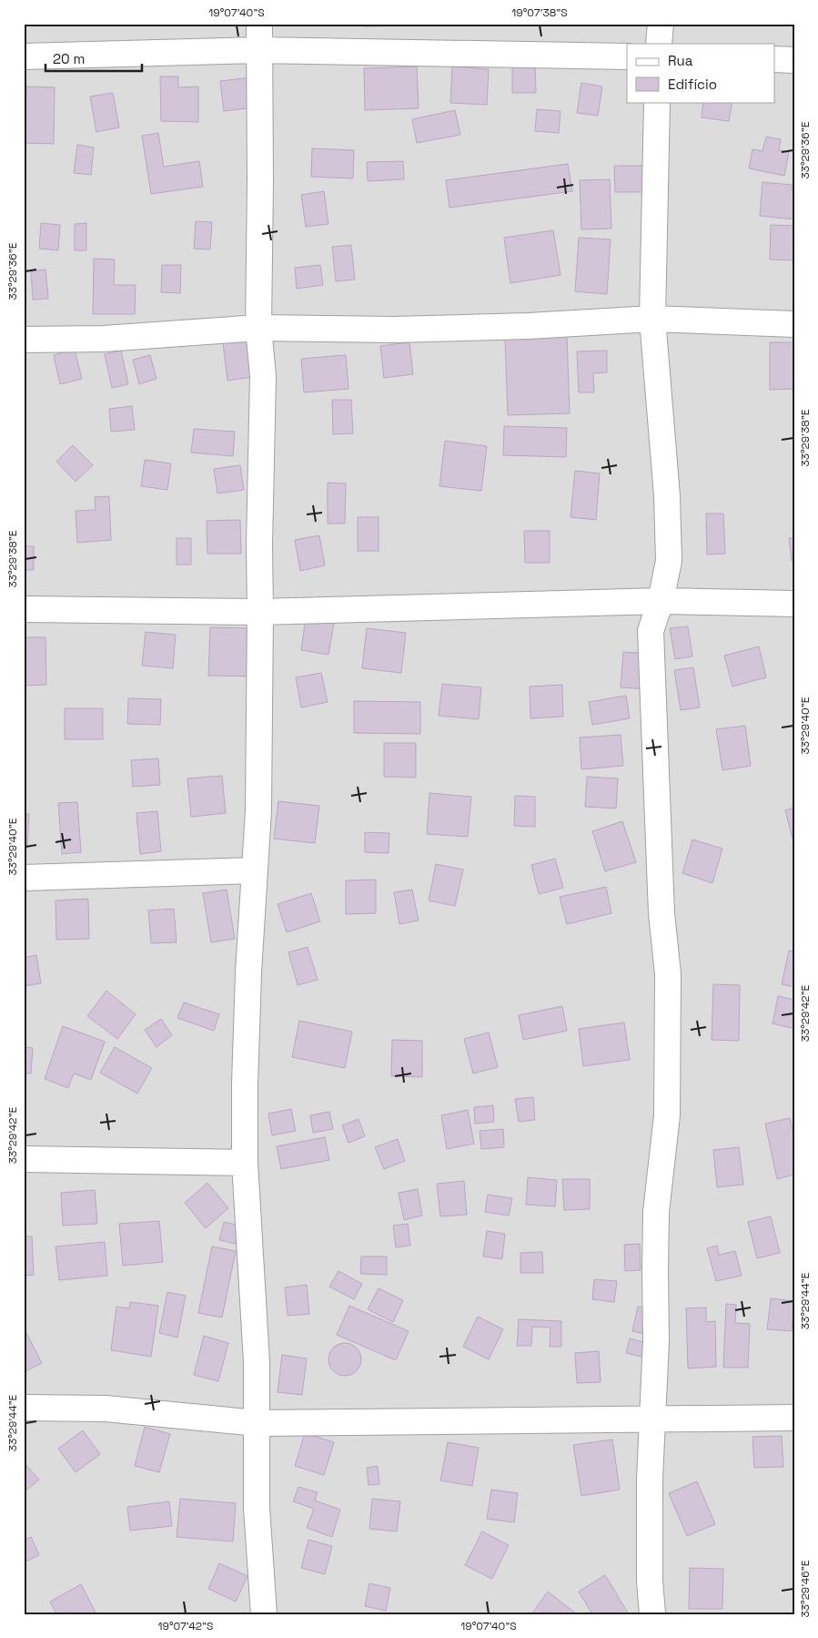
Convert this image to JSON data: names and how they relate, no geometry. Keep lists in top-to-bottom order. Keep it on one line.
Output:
{"legend":["Rua","Edifício"],"scale_bar":"20 m","coordinates":["19°07'40\"S","19°07'38\"S","33°29'36\"E","33°29'38\"E","33°29'40\"E","33°29'42\"E","33°29'44\"E","33°29'46\"E","19°07'42\"S"]}
